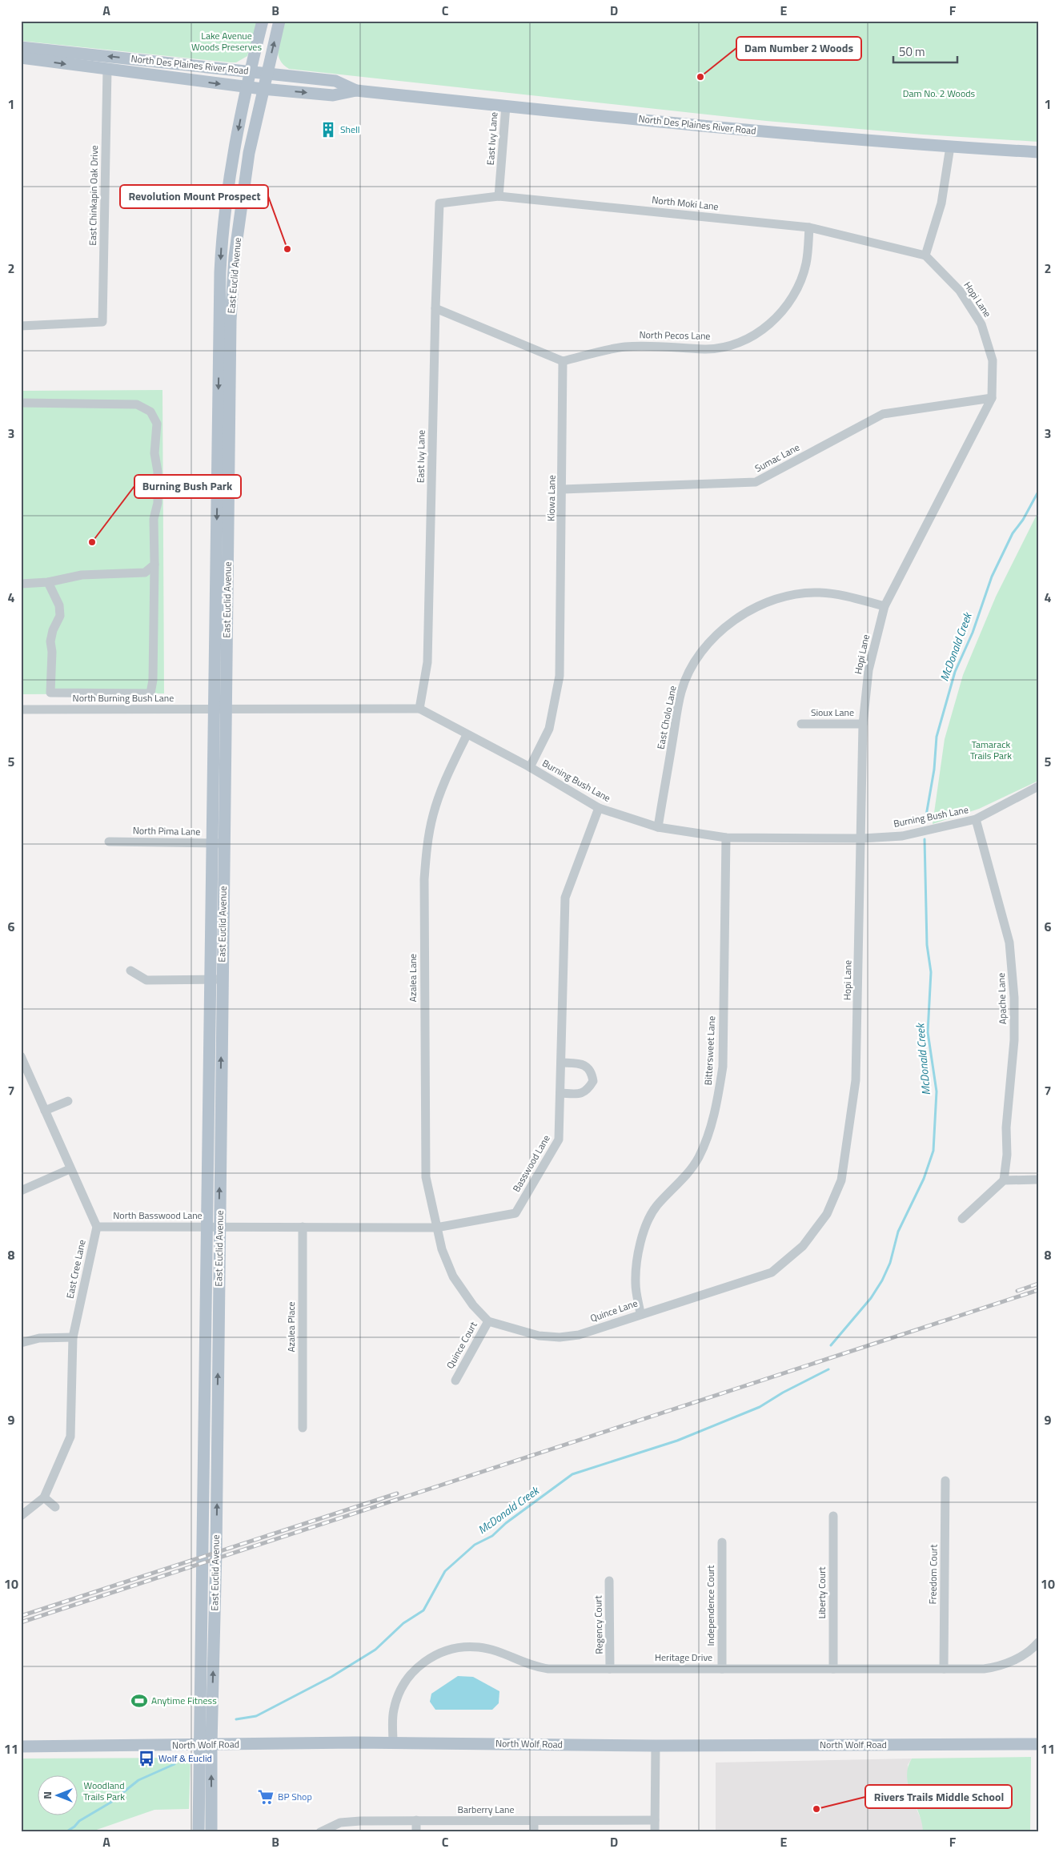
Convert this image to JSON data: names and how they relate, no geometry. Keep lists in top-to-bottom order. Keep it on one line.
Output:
{"streets":{"main road":["North Des Plaines River Road","East Euclid Avenue","North Wolf Road"],"street":["East Ivy Lane","East Chinkapin Oak Drive","North Moki Lane","Hopi Lane","North Pecos Lane","Sumac Lane","Kiowa Lane","North Burning Bush Lane","Sioux Lane","East Cholo Lane","Burning Bush Lane","North Pima Lane","Azalea Lane","Apache Lane","Bittersweet Lane","Basswood Lane","North Basswood Lane","East Cree Lane","Quince Lane","Azalea Place","Quince Court","Freedom Court","Liberty Court","Independence Court","Regency Court","Heritage Drive","Barberry Lane"]},"crossings":[["North Des Plaines River Road","East Ivy Lane"],["North Des Plaines River Road","East Chinkapin Oak Drive"],["North Des Plaines River Road","East Euclid Avenue"],["East Ivy Lane","North Moki Lane"],["East Ivy Lane","Burning Bush Lane"],["North Moki Lane","Hopi Lane"],["North Moki Lane","North Pecos Lane"],["East Euclid Avenue","North Burning Bush Lane"],["East Euclid Avenue","Burning Bush Lane"],["East Euclid Avenue","North Pima Lane"],["East Euclid Avenue","Basswood Lane"],["East Euclid Avenue","North Basswood Lane"],["East Euclid Avenue","North Wolf Road"],["Hopi Lane","Sumac Lane"],["Hopi Lane","Sioux Lane"],["Hopi Lane","East Cholo Lane"],["Hopi Lane","Burning Bush Lane"],["Hopi Lane","Quince Lane"],["North Pecos Lane","Kiowa Lane"],["Sumac Lane","Kiowa Lane"],["Kiowa Lane","Burning Bush Lane"],["North Burning Bush Lane","Burning Bush Lane"],["East Cholo Lane","Burning Bush Lane"],["Burning Bush Lane","Azalea Lane"],["Burning Bush Lane","Apache Lane"],["Burning Bush Lane","Bittersweet Lane"],["Burning Bush Lane","Basswood Lane"],["Azalea Lane","Basswood Lane"],["Azalea Lane","Quince Lane"],["Bittersweet Lane","Quince Lane"],["Basswood Lane","North Basswood Lane"],["Basswood Lane","Quince Lane"],["Basswood Lane","Azalea Place"],["North Basswood Lane","East Cree Lane"],["Quince Lane","Quince Court"],["Freedom Court","Heritage Drive"],["Liberty Court","Heritage Drive"],["Independence Court","Heritage Drive"],["Regency Court","Heritage Drive"],["Heritage Drive","North Wolf Road"]],"water":["McDonald Creek"],"parks":["Lake Avenue Woods Preserves","Dam No. 2 Woods","Tamarack Trails Park","Woodland Trails Park"],"places":{"other":["Dam Number 2 Woods","Revolution Mount Prospect","Burning Bush Park","Rivers Trails Middle School"],"building":["Shell"],"sports":["Anytime Fitness"],"bus stop":["Wolf & Euclid"],"supermarket":["BP Shop"]},"scale_bar":"50 m","north":"left","grid":{"columns":["A","B","C","D","E","F"],"rows":["1","2","3","4","5","6","7","8","9","10","11"]}}
